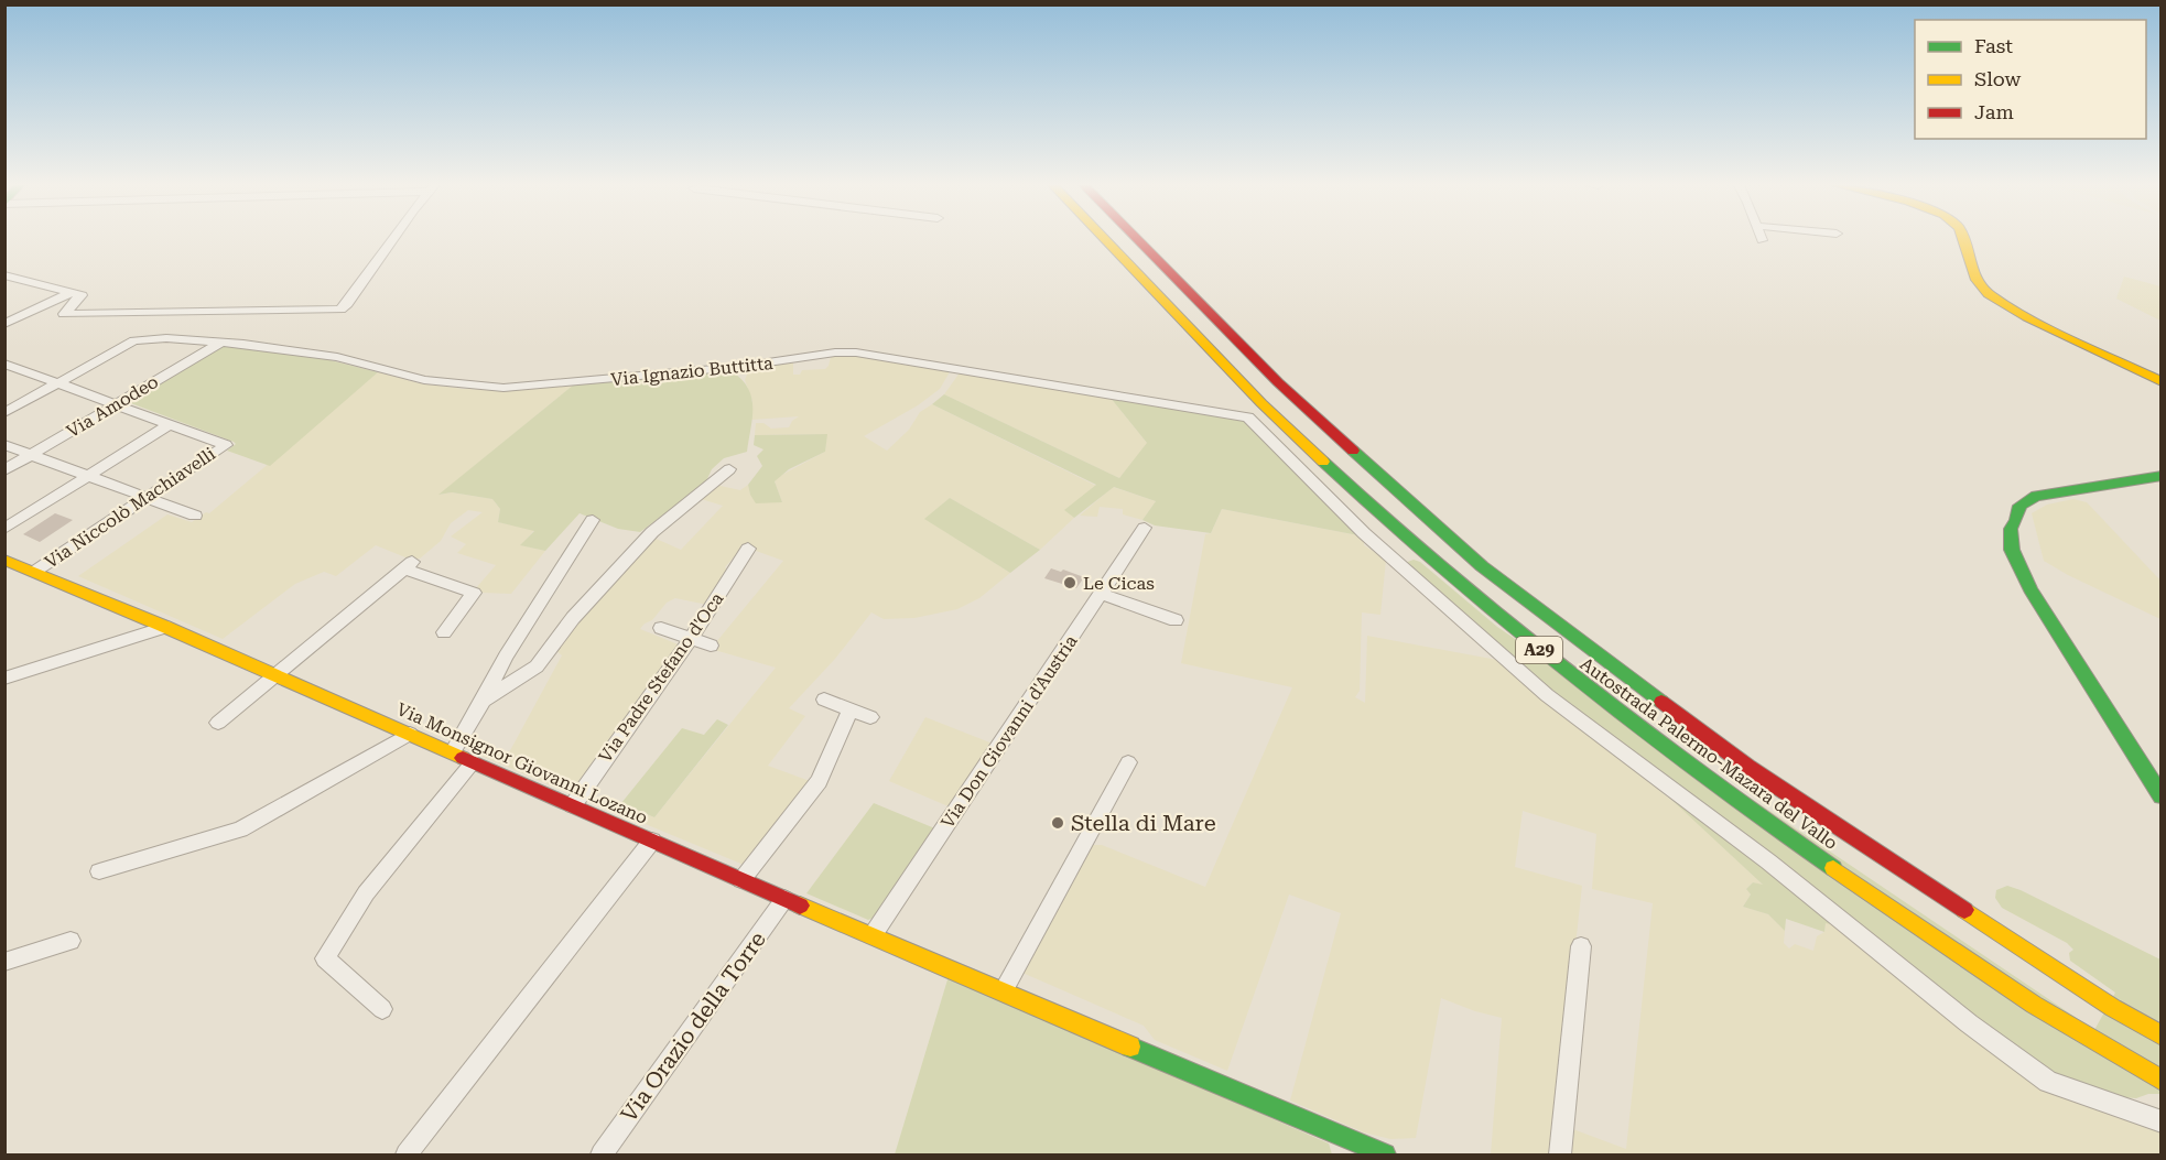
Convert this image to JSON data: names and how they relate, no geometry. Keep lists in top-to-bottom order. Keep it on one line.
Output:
{"streets":{"main road":["A29","Autostrada Palermo-Mazara del Vallo","Via Monsignor Giovanni Lozano"],"street":["Via Ignazio Buttitta","Via Amodeo","Via Niccolò Machiavelli","Via Padre Stefano d'Oca","Via Don Giovanni d'Austria","Via Orazio della Torre"]},"crossings":[["Via Ignazio Buttitta","Via Amodeo"],["Via Niccolò Machiavelli","Via Monsignor Giovanni Lozano"],["Via Padre Stefano d'Oca","Via Monsignor Giovanni Lozano"],["Via Don Giovanni d'Austria","Via Monsignor Giovanni Lozano"],["Via Monsignor Giovanni Lozano","Via Orazio della Torre"]],"places":["Le Cicas","Stella di Mare"],"legend":["Fast","Slow","Jam"]}
